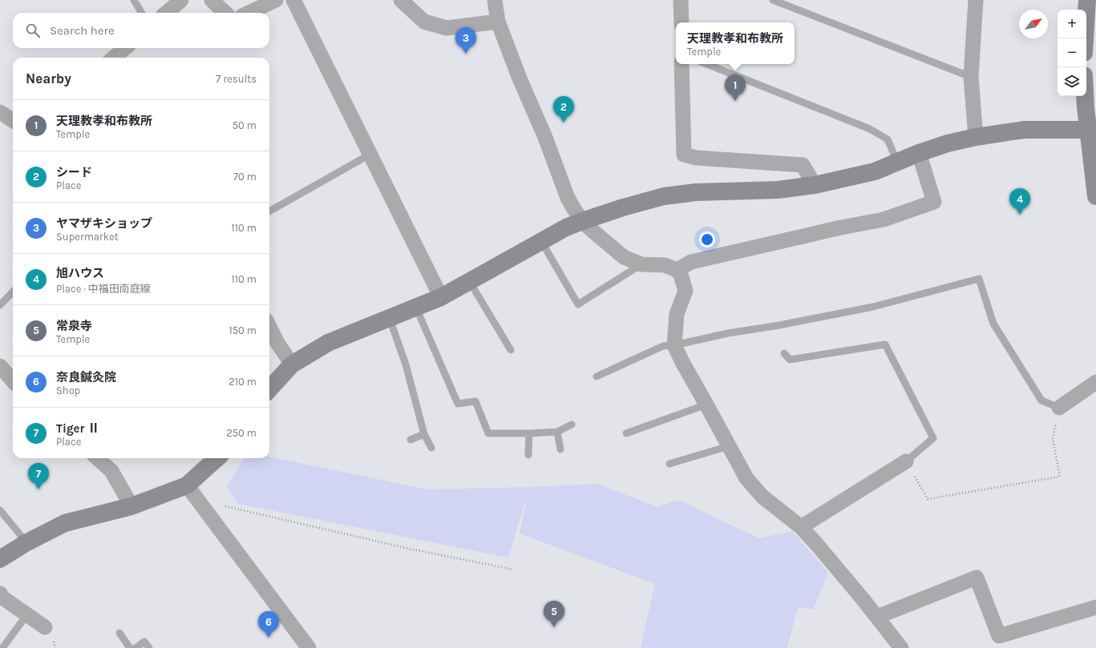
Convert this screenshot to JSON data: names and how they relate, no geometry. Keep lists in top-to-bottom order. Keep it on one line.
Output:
{"north":"top right","page":{"map_buttons":["+","−"],"search":"Search here","popup":["天理教孝和布教所","Temple"],"pins":["3","1","2","4","7","5","6"],"heading":["Nearby","7 results"],"list":[{"mark":"1","name":"天理教孝和布教所","note":"Temple","value":"50 m"},{"mark":"2","name":"シード","note":"Place","value":"70 m"},{"mark":"3","name":"ヤマザキショップ","note":"Supermarket","value":"110 m"},{"mark":"4","name":"旭ハウス","note":"Place · 中福田南庭線","value":"110 m"},{"mark":"5","name":"常泉寺","note":"Temple","value":"150 m"},{"mark":"6","name":"奈良鍼灸院","note":"Shop","value":"210 m"},{"mark":"7","name":"Tiger Ⅱ","note":"Place","value":"250 m"}]}}
